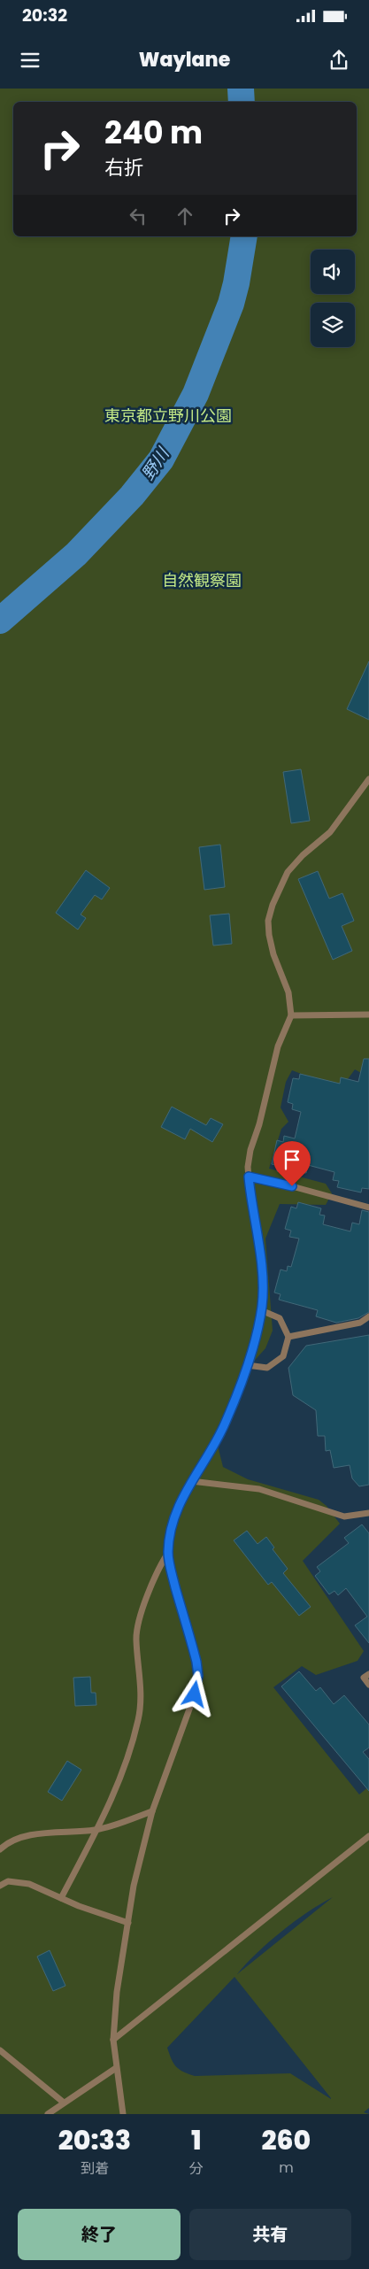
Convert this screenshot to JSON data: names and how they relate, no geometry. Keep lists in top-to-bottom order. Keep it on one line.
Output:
{"water":["野川"],"parks":["東京都立野川公園","自然観察園"],"page":{"status":"20:32","header":"Waylane","turn":["240 m","右折"],"eta":["20:33","到着","1","分","260","m"],"buttons":["終了","共有"]}}
